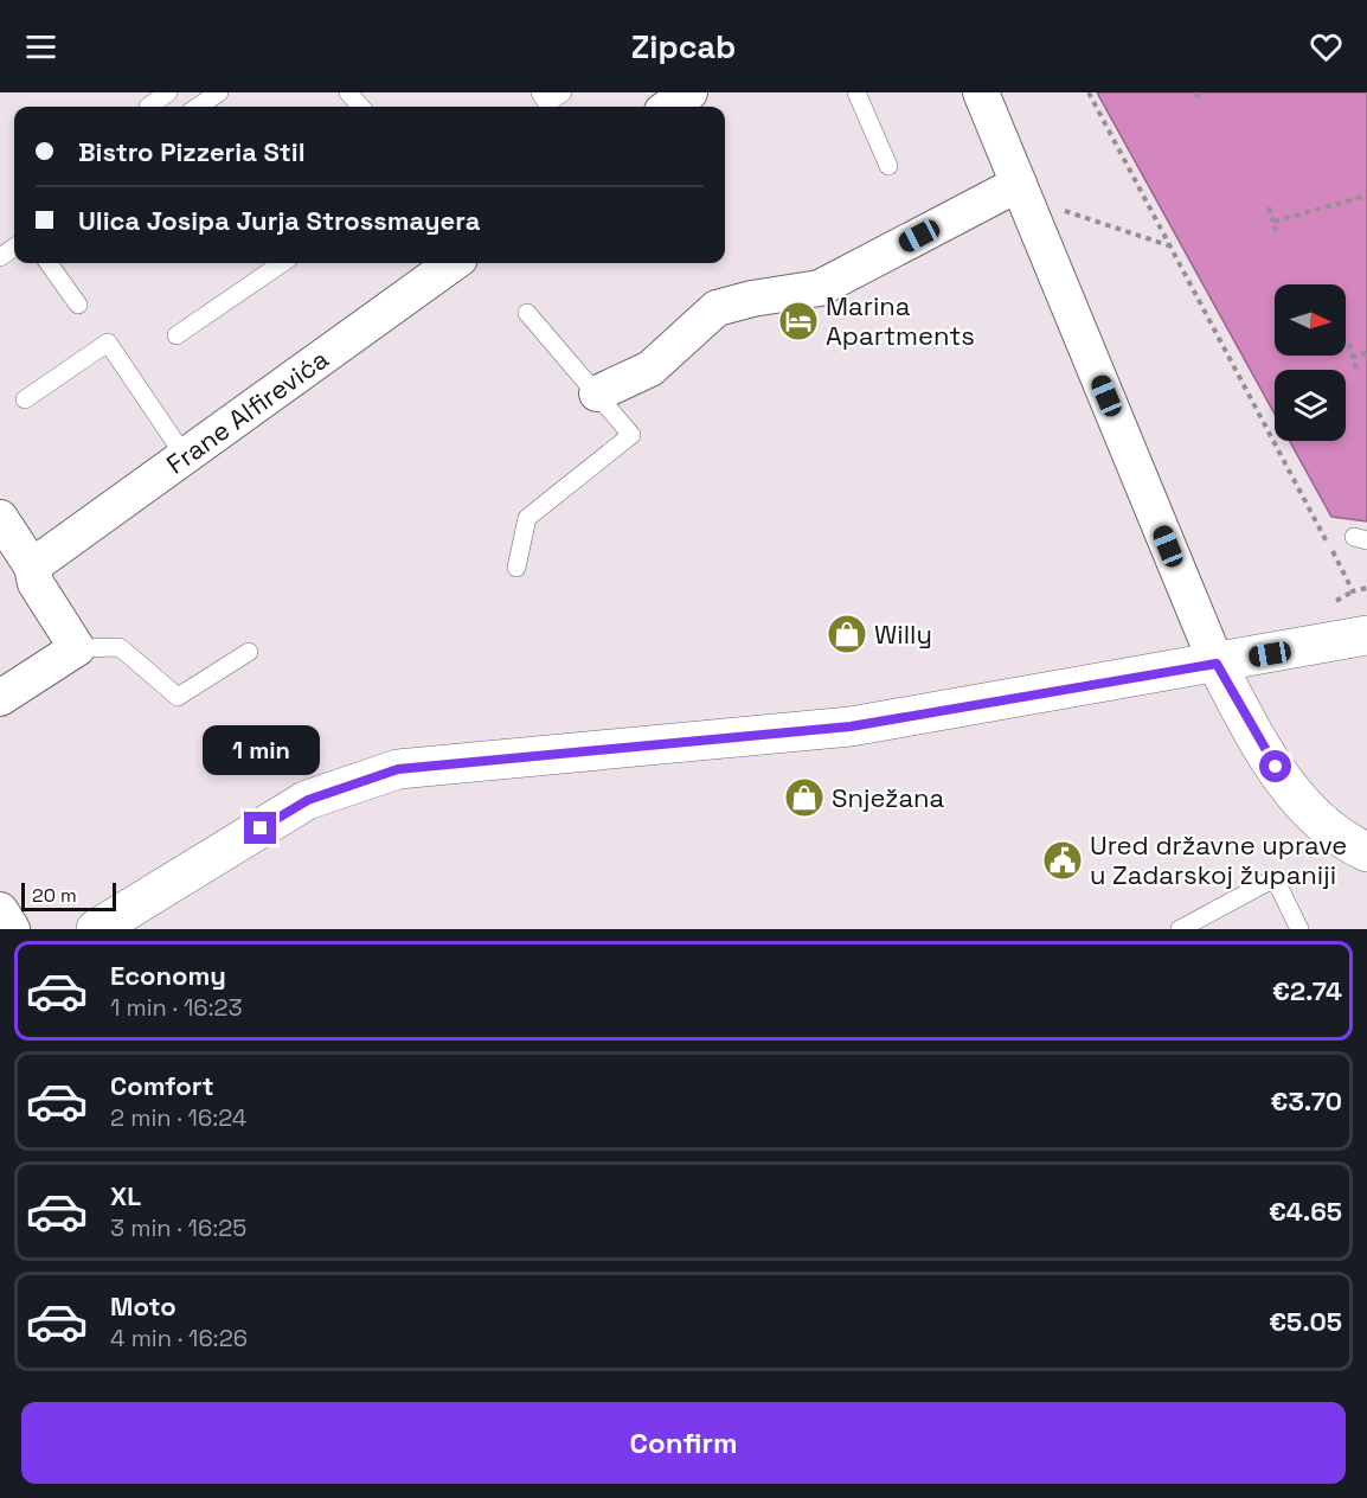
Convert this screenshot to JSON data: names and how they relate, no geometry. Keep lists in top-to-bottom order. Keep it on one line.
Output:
{"streets":{"street":["Frane Alfirevića"]},"places":{"hotel":["Marina Apartments"],"shop":["Willy","Snježana"],"public building":["Ured državne uprave u Zadarskoj županiji"]},"scale_bar":"20 m","north":"right","page":{"header":"Zipcab","banner":["Bistro Pizzeria Stil","Ulica Josipa Jurja Strossmayera"],"bubble":"1 min","scale":"20 m","list":[{"name":"Economy","note":"1 min · 16:23","value":"€2.74"},{"name":"Comfort","note":"2 min · 16:24","value":"€3.70"},{"name":"XL","note":"3 min · 16:25","value":"€4.65"},{"name":"Moto","note":"4 min · 16:26","value":"€5.05"}],"buttons":"Confirm"}}
